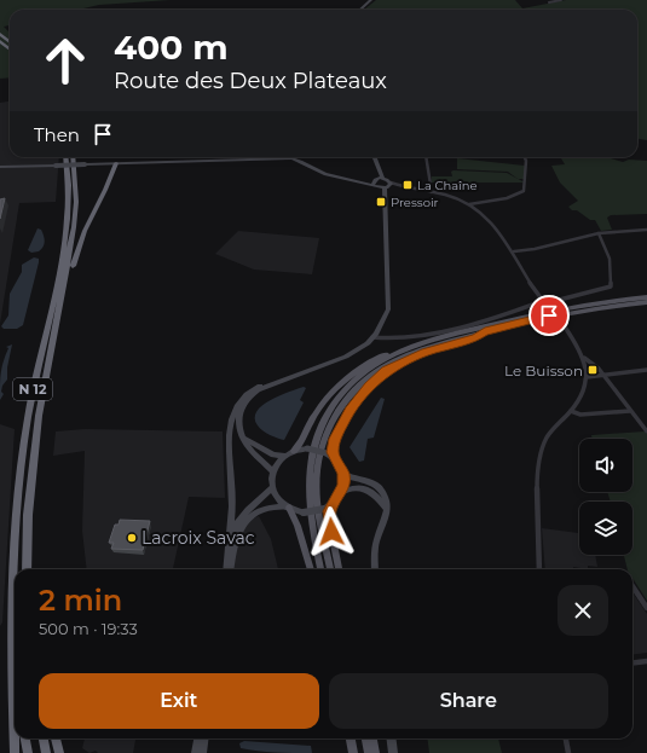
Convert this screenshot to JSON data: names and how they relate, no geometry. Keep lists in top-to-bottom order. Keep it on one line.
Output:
{"streets":{"highway":["N 12"]},"places":{"transit":["La Chaîne","Pressoir","Le Buisson"],"other":["Lacroix Savac"]},"page":{"turn":["400 m","Route des Deux Plateaux"],"then":"Then","heading":["2 min","500 m · 19:33"],"buttons":["Exit","Share"]}}
